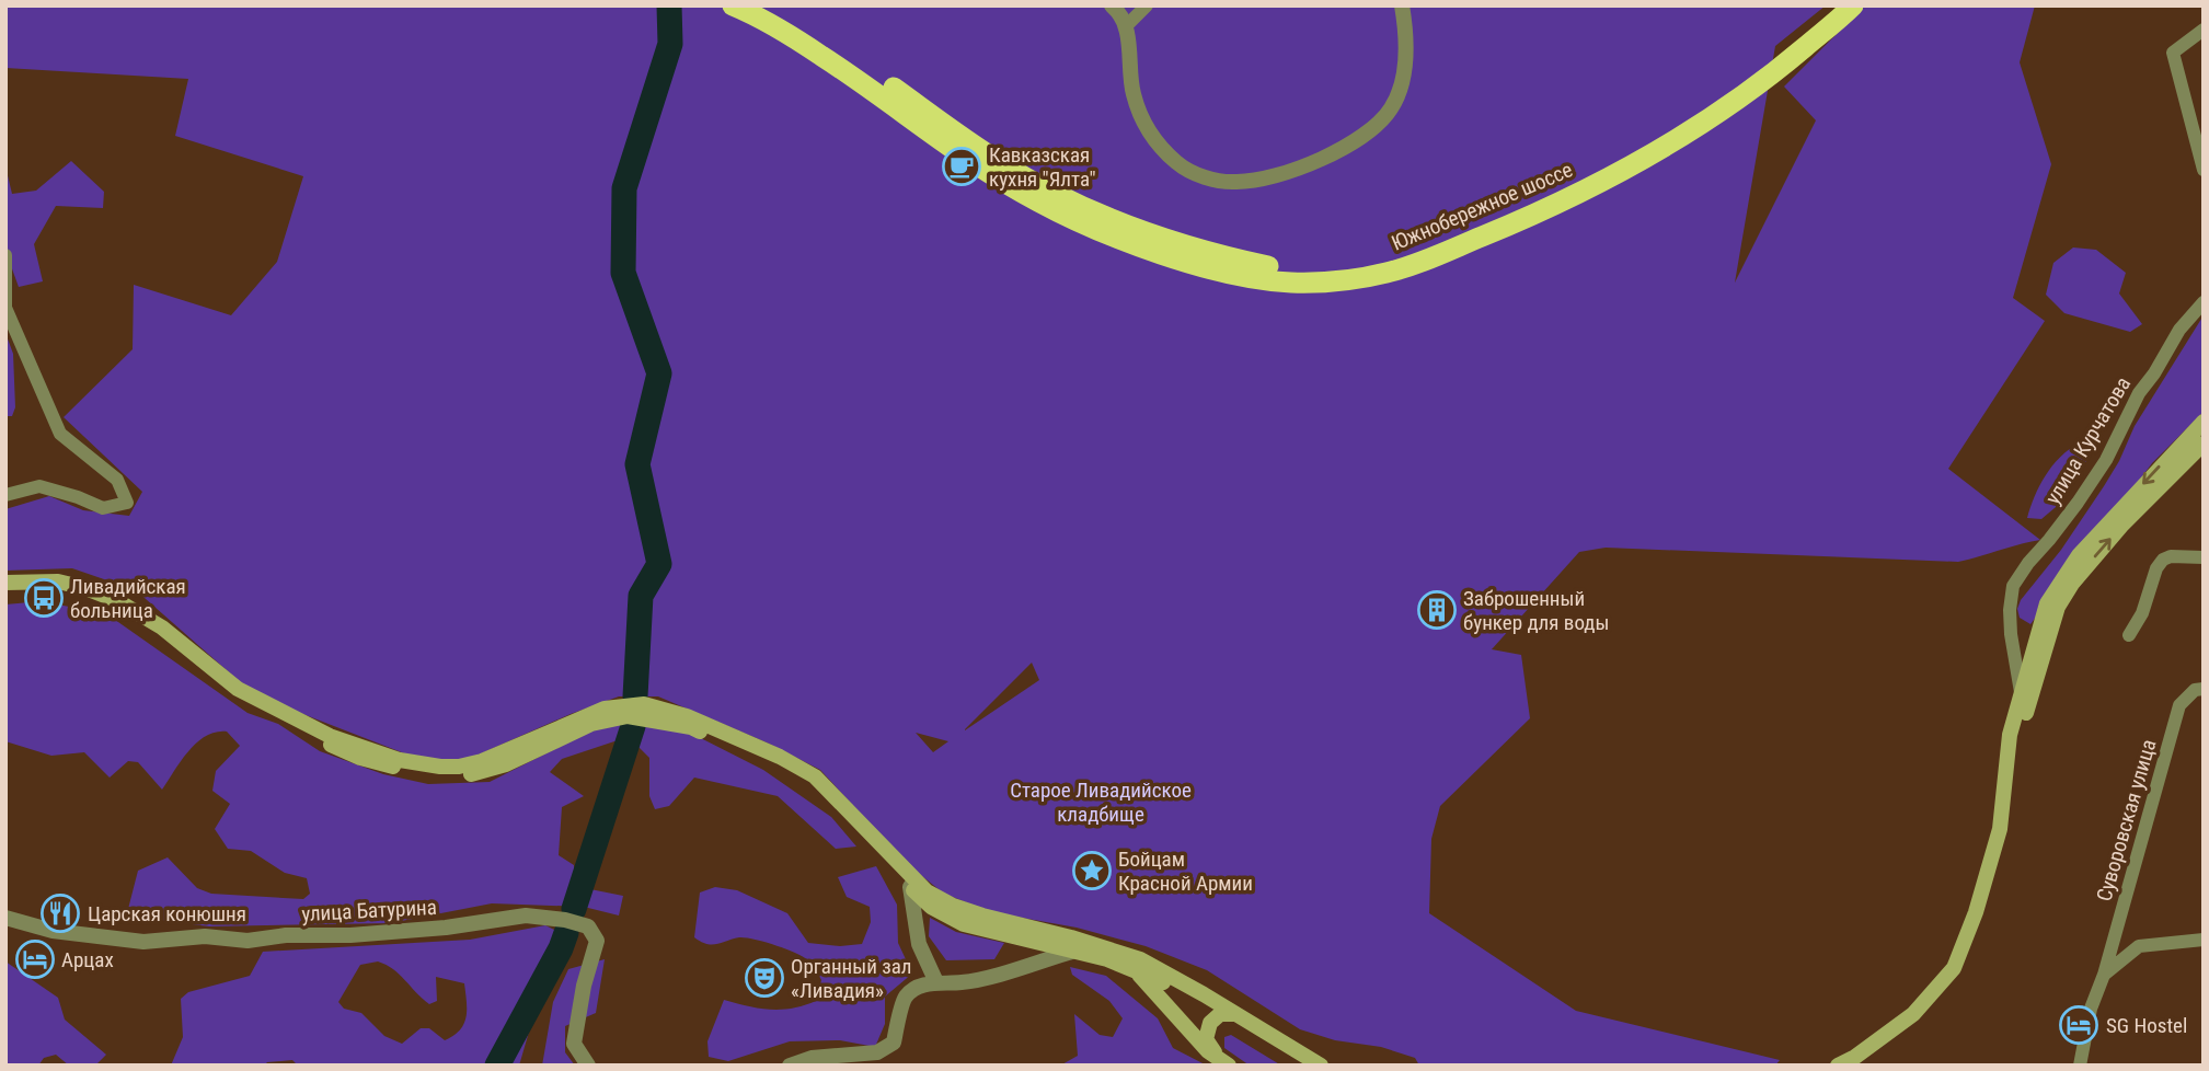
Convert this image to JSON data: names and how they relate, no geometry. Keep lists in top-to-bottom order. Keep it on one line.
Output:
{"streets":{"highway":["Южнобережное шоссе"],"street":["улица Курчатова","Суворовская улица","улица Батурина"]},"parks":["Старое Ливадийское кладбище"],"places":{"cafe":["Кавказская кухня \"Ялта\""],"bus stop":["Ливадийская больница"],"building":["Заброшенный бункер для воды"],"place":["Бойцам Красной Армии"],"restaurant":["Царская конюшня"],"hotel":["Арцах","SG Hostel"],"theatre":["Органный зал «Ливадия»"]}}
